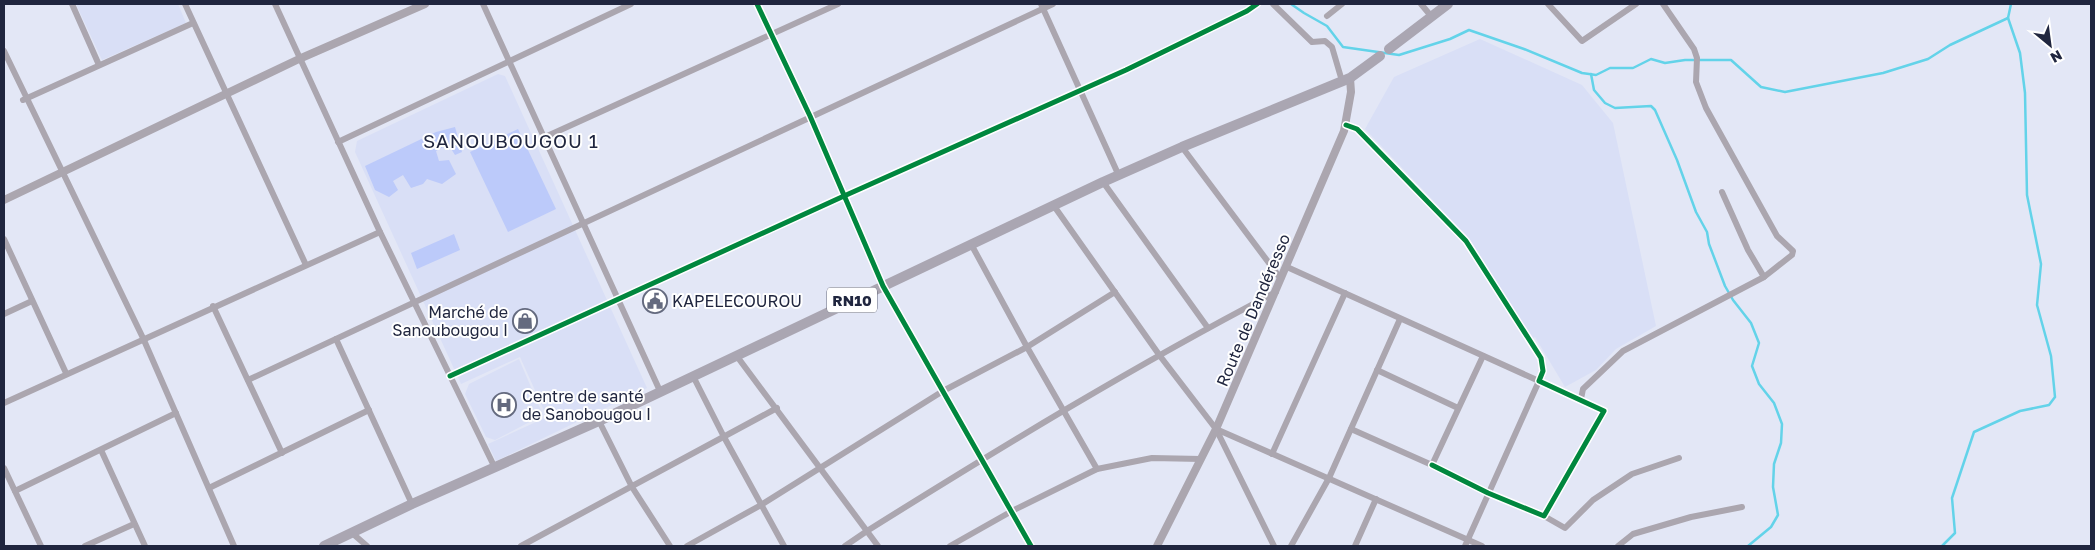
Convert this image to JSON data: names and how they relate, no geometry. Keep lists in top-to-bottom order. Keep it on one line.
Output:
{"streets":{"highway":["RN10"],"street":["Route de Dandéresso"]},"crossings":[["RN10","Route de Dandéresso"]],"districts":["SANOUBOUGOU 1"],"places":{"public building":["KAPELECOUROU"],"shop":["Marché de Sanoubougou I"],"hospital":["Centre de santé de Sanobougou I"]},"north":"bottom right"}
